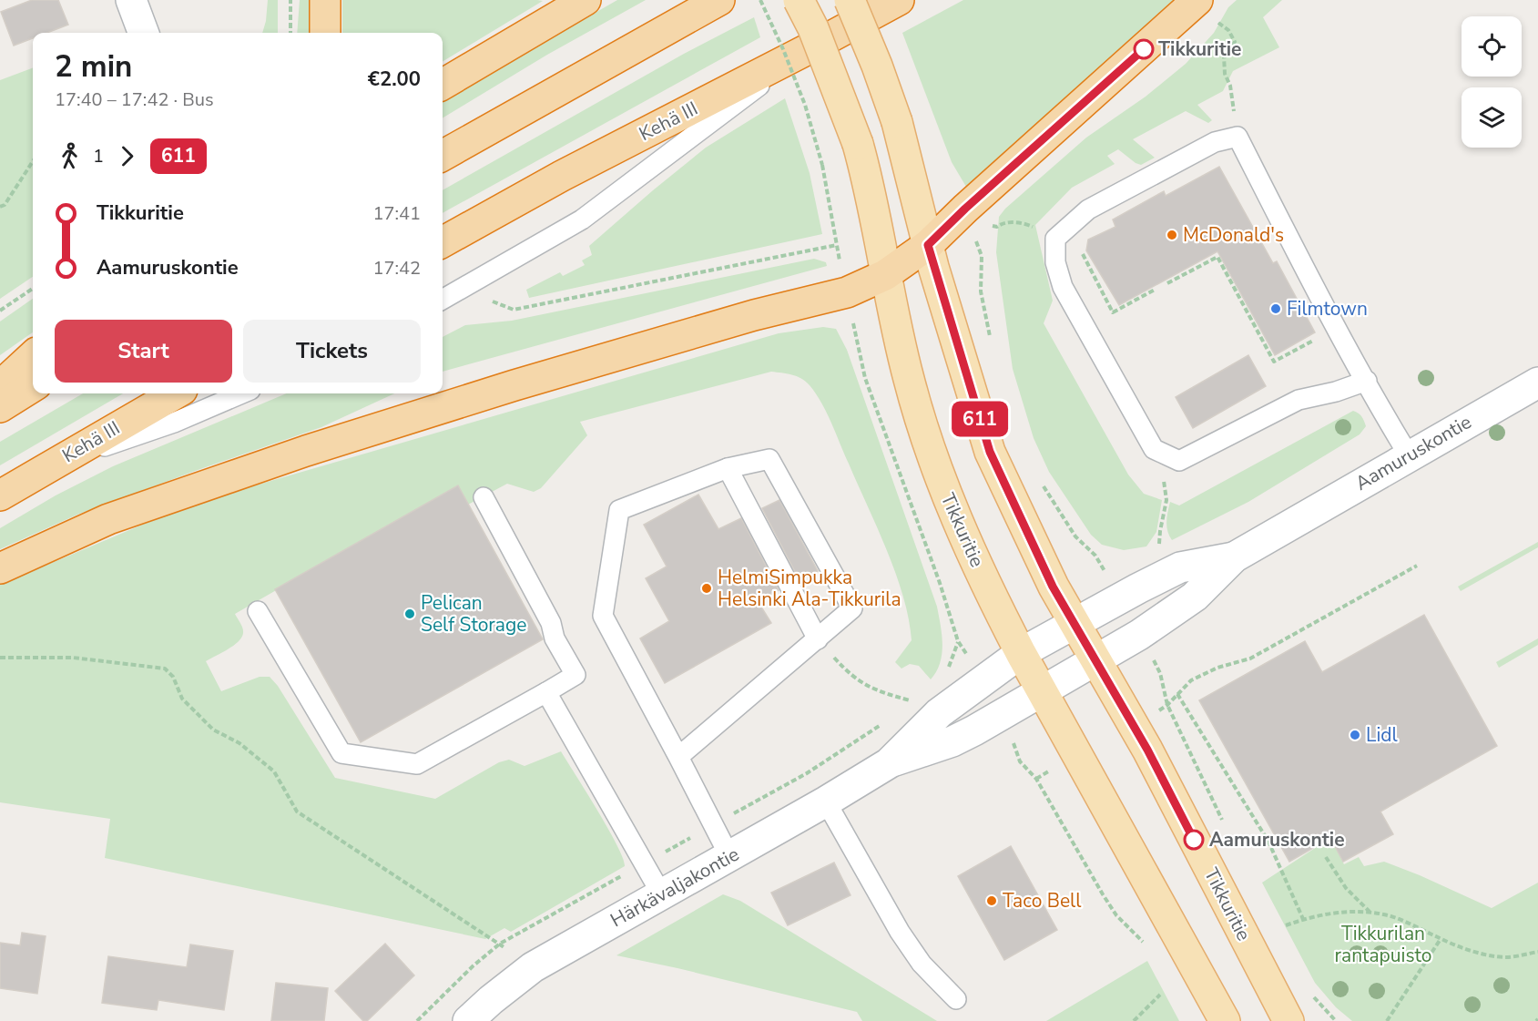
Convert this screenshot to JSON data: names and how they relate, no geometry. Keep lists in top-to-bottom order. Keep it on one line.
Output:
{"streets":{"highway":["Kehä III"],"main road":["Tikkuritie"],"street":["Aamuruskontie","Härkävaljakontie"]},"crossings":[["Aamuruskontie","Tikkuritie"],["Aamuruskontie","Härkävaljakontie"],["Tikkuritie","Härkävaljakontie"]],"parks":["Tikkurilan rantapuisto"],"places":["Tikkuritie","McDonald's","Filmtown","HelmiSimpukka Helsinki Ala-Tikkurila","Pelican Self Storage","Lidl","Aamuruskontie","Taco Bell"],"lines":["bus line 611"],"page":{"on_map":"611","heading":["2 min","17:40 – 17:42 · Bus","€2.00"],"legs":["1","611"],"list":[{"name":"Tikkuritie","value":"17:41"},{"name":"Aamuruskontie","value":"17:42"}],"buttons":["Start","Tickets"]}}
